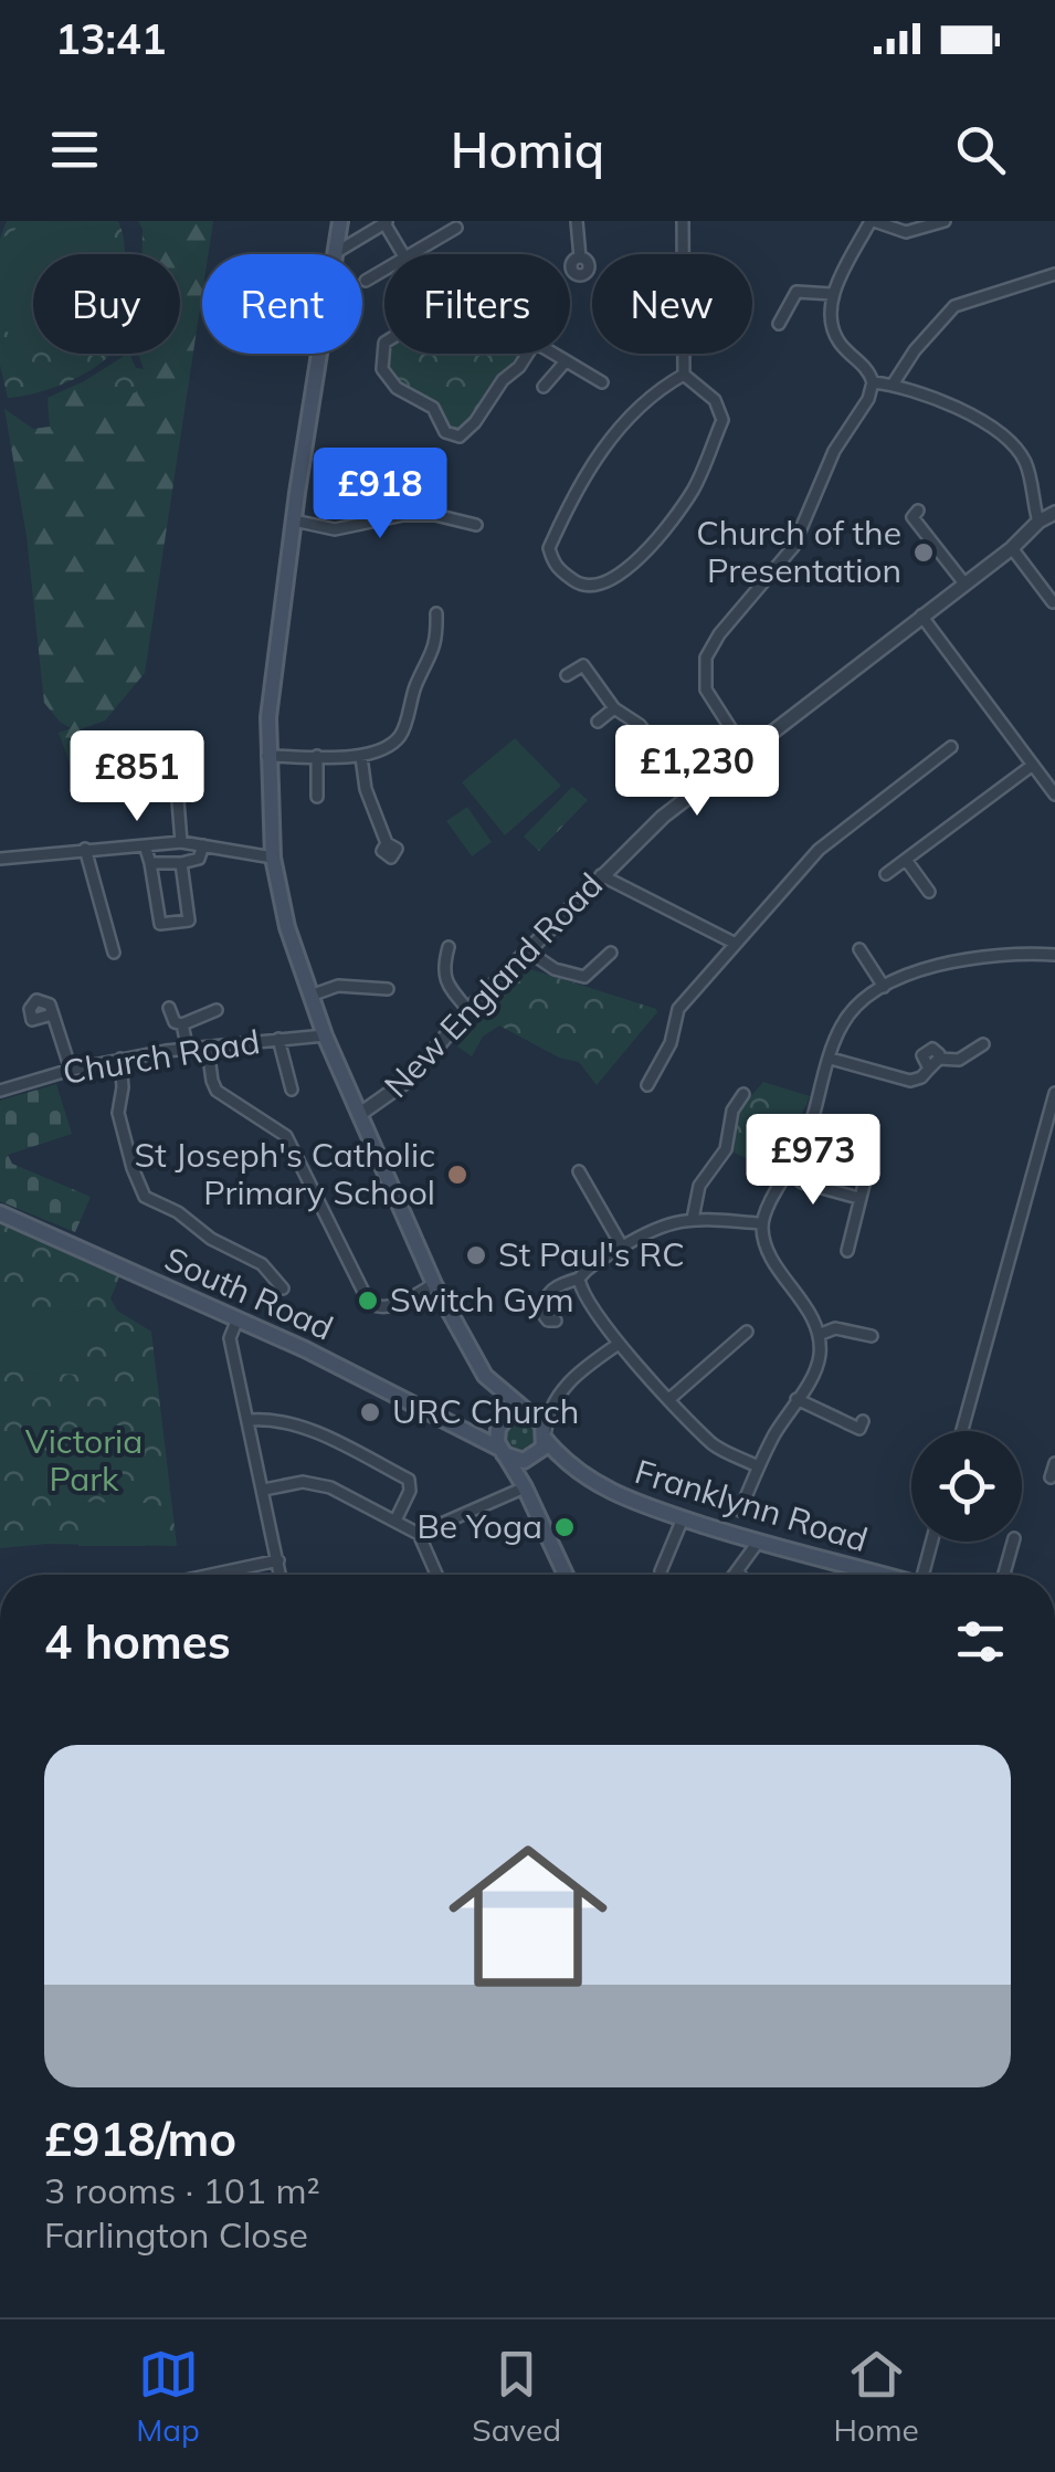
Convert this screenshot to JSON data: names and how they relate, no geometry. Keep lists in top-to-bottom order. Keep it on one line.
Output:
{"streets":{"main road":["South Road","Franklynn Road"],"street":["New England Road","Church Road"]},"crossings":[["South Road","Franklynn Road"]],"parks":["Victoria Park"],"places":["Church of the Presentation","St Joseph's Catholic Primary School","St Paul's RC","Switch Gym","URC Church","Be Yoga"],"page":{"status":"13:41","header":"Homiq","chip":["Buy","Rent","Filters","New"],"price":["£918","£1,230","£851","£973"],"heading":"4 homes","list":[{"name":"£918/mo","note":"3 rooms · 101 m² · Farlington Close"}],"tabs":["Map","Saved","Home"]}}
